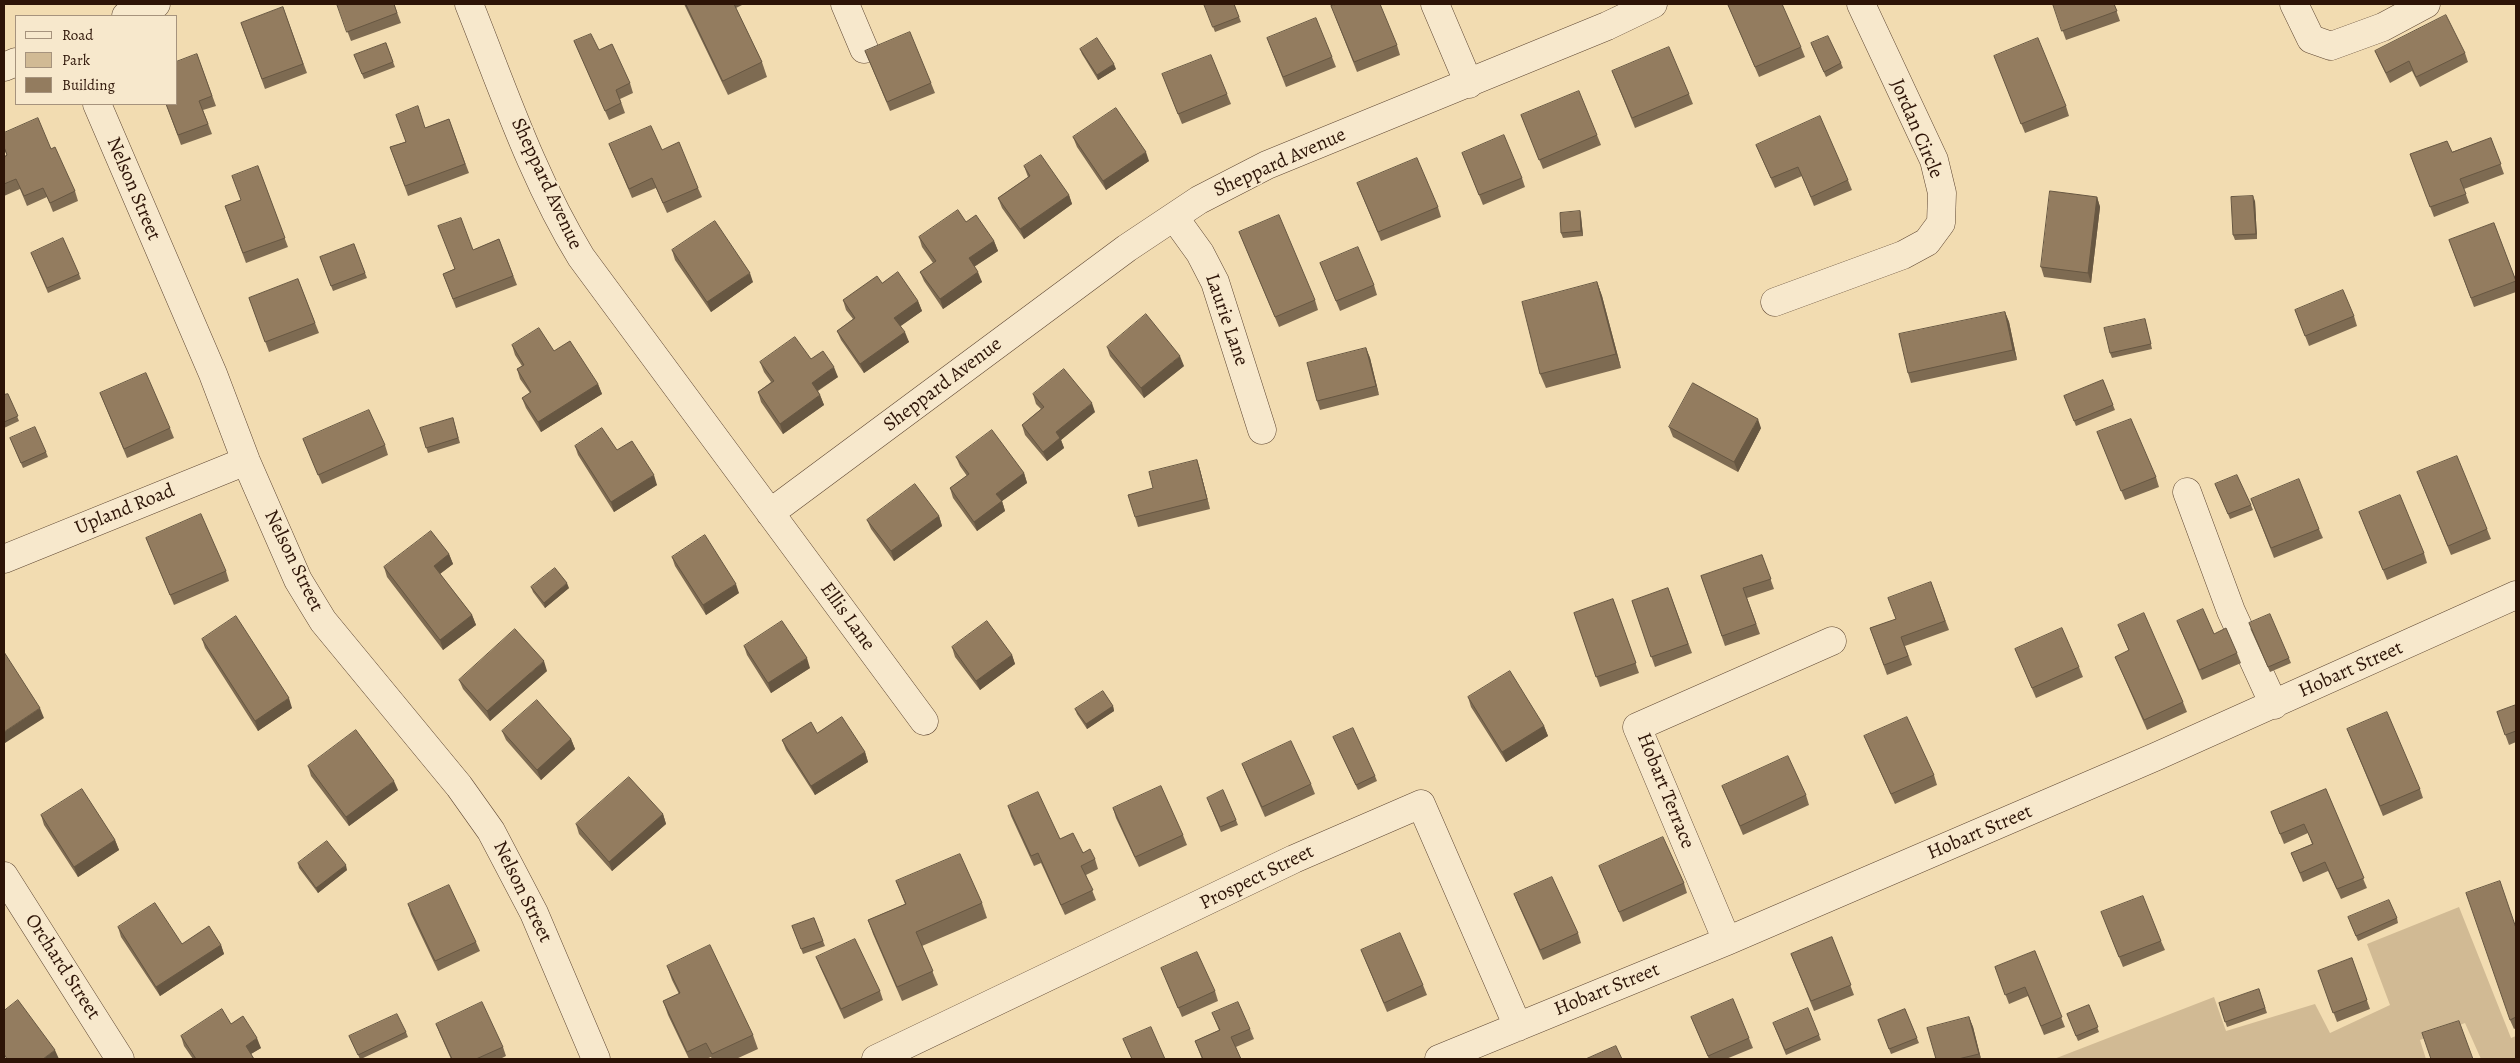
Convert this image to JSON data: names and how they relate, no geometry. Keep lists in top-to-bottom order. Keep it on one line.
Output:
{"streets":{"street":["Jordan Circle","Sheppard Avenue","Nelson Street","Laurie Lane","Upland Road","Ellis Lane","Hobart Street","Hobart Terrace","Prospect Street","Orchard Street"]},"crossings":[["Sheppard Avenue","Laurie Lane"],["Sheppard Avenue","Ellis Lane"],["Nelson Street","Upland Road"],["Hobart Street","Hobart Terrace"],["Hobart Street","Prospect Street"]],"legend":["Road","Park","Building"]}
